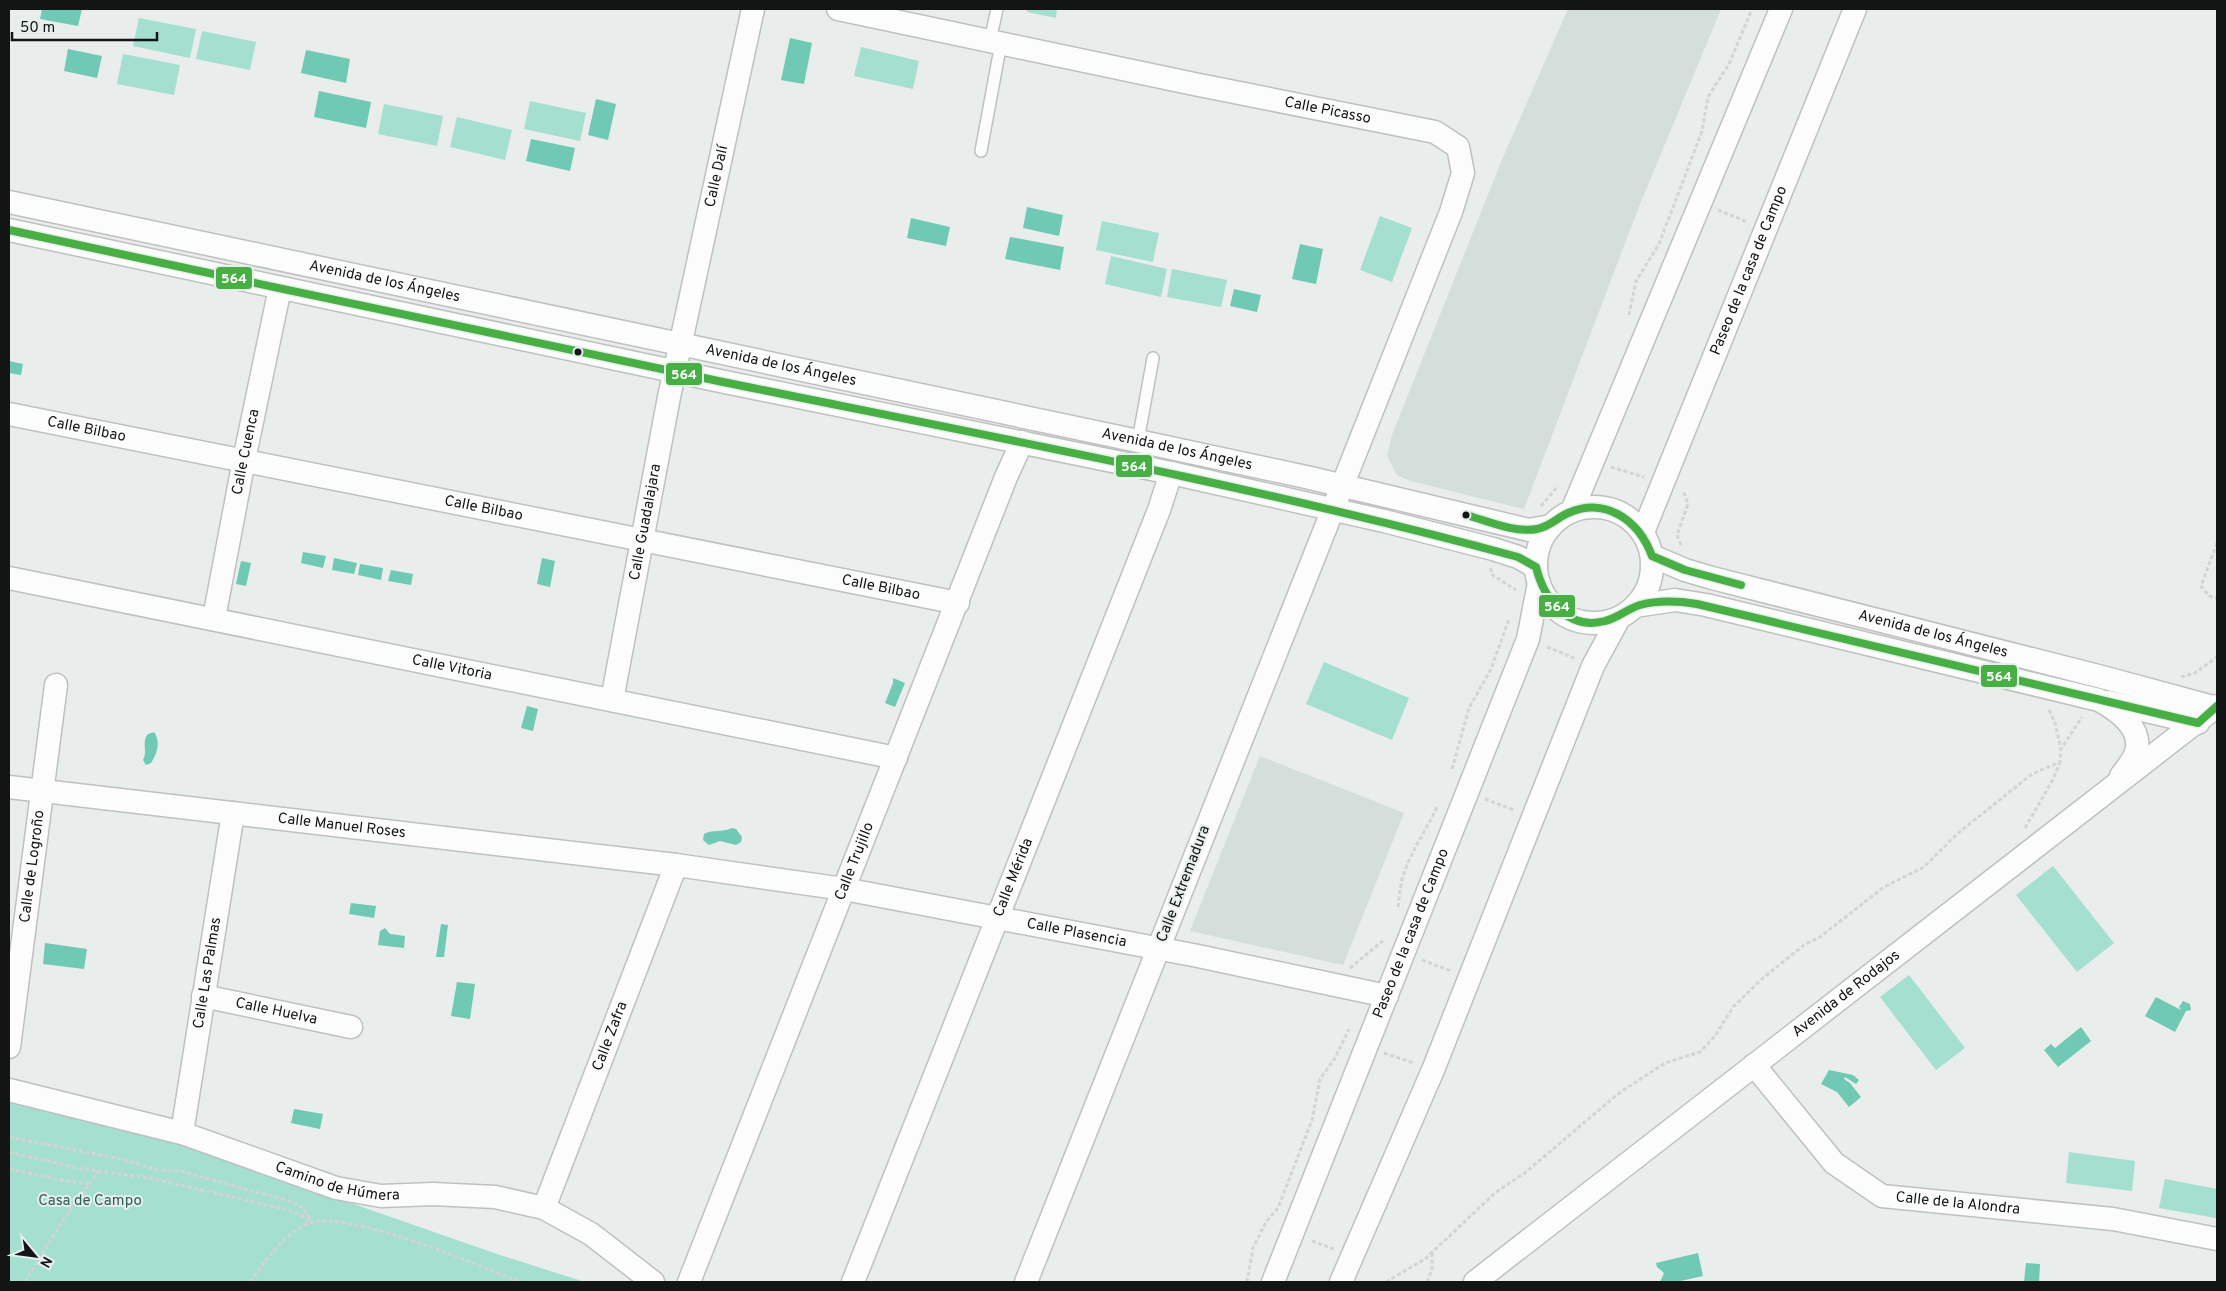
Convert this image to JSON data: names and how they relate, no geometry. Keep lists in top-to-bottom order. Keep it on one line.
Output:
{"streets":{"street":["Calle Picasso","Calle Dalí","Paseo de la casa de Campo","Avenida de los Ángeles","Calle Bilbao","Calle Cuenca","Calle Guadalajara","Calle Vitoria","Calle Manuel Roses","Calle Trujillo","Calle de Logroño","Calle Mérida","Calle Extremadura","Calle Plasencia","Calle Las Palmas","Avenida de Rodajos","Calle Huelva","Calle Zafra","Camino de Húmera","Calle de la Alondra"]},"crossings":[["Calle Picasso","Avenida de los Ángeles"],["Calle Picasso","Calle Extremadura"],["Calle Dalí","Avenida de los Ángeles"],["Calle Dalí","Calle Guadalajara"],["Paseo de la casa de Campo","Avenida de los Ángeles"],["Paseo de la casa de Campo","Calle Plasencia"],["Avenida de los Ángeles","Calle Cuenca"],["Avenida de los Ángeles","Calle Guadalajara"],["Avenida de los Ángeles","Calle Trujillo"],["Avenida de los Ángeles","Calle Mérida"],["Avenida de los Ángeles","Calle Extremadura"],["Avenida de los Ángeles","Avenida de Rodajos"],["Calle Bilbao","Calle Cuenca"],["Calle Bilbao","Calle Guadalajara"],["Calle Bilbao","Calle Trujillo"],["Calle Cuenca","Calle Vitoria"],["Calle Guadalajara","Calle Vitoria"],["Calle Vitoria","Calle Trujillo"],["Calle Manuel Roses","Calle de Logroño"],["Calle Manuel Roses","Calle Plasencia"],["Calle Manuel Roses","Calle Las Palmas"],["Calle Manuel Roses","Calle Zafra"],["Calle Trujillo","Calle Plasencia"],["Calle Mérida","Calle Plasencia"],["Calle Extremadura","Calle Plasencia"],["Calle Plasencia","Calle Zafra"],["Calle Las Palmas","Calle Huelva"],["Calle Las Palmas","Camino de Húmera"],["Avenida de Rodajos","Calle de la Alondra"],["Calle Zafra","Camino de Húmera"]],"parks":["Casa de Campo"],"lines":["transit line 564"],"scale_bar":"50 m","north":"bottom right"}
